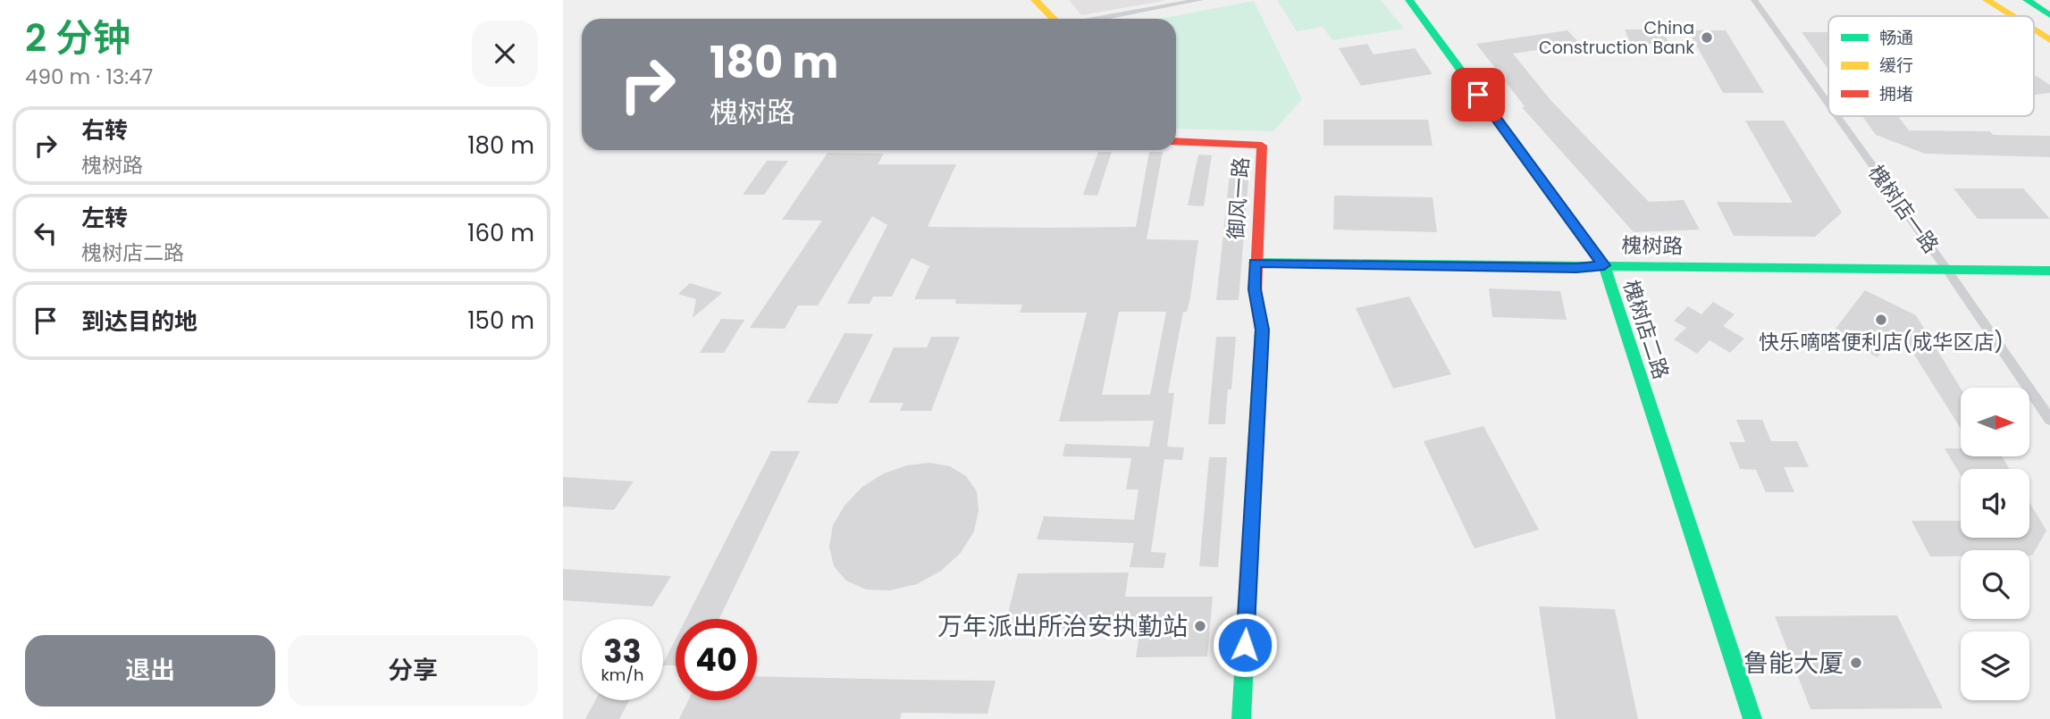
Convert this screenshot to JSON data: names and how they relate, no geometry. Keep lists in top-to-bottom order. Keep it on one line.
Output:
{"streets":{"street":["御风一路","槐树店一路","槐树路","槐树店二路"]},"crossings":[["御风一路","槐树路"],["槐树店一路","槐树路"],["槐树路","槐树店二路"]],"places":["China Construction Bank","快乐嘀嗒便利店(成华区店)","万年派出所治安执勤站","鲁能大厦"],"legend":["畅通","缓行","拥堵"],"north":"right","page":{"heading":["2 分钟","490 m · 13:47"],"turn":["180 m","槐树路"],"list":[{"name":"右转","note":"槐树路","value":"180 m"},{"name":"左转","note":"槐树店二路","value":"160 m"},{"name":"到达目的地","value":"150 m"}],"speed":"33 km/h","limit":"40","buttons":["退出","分享"]}}
